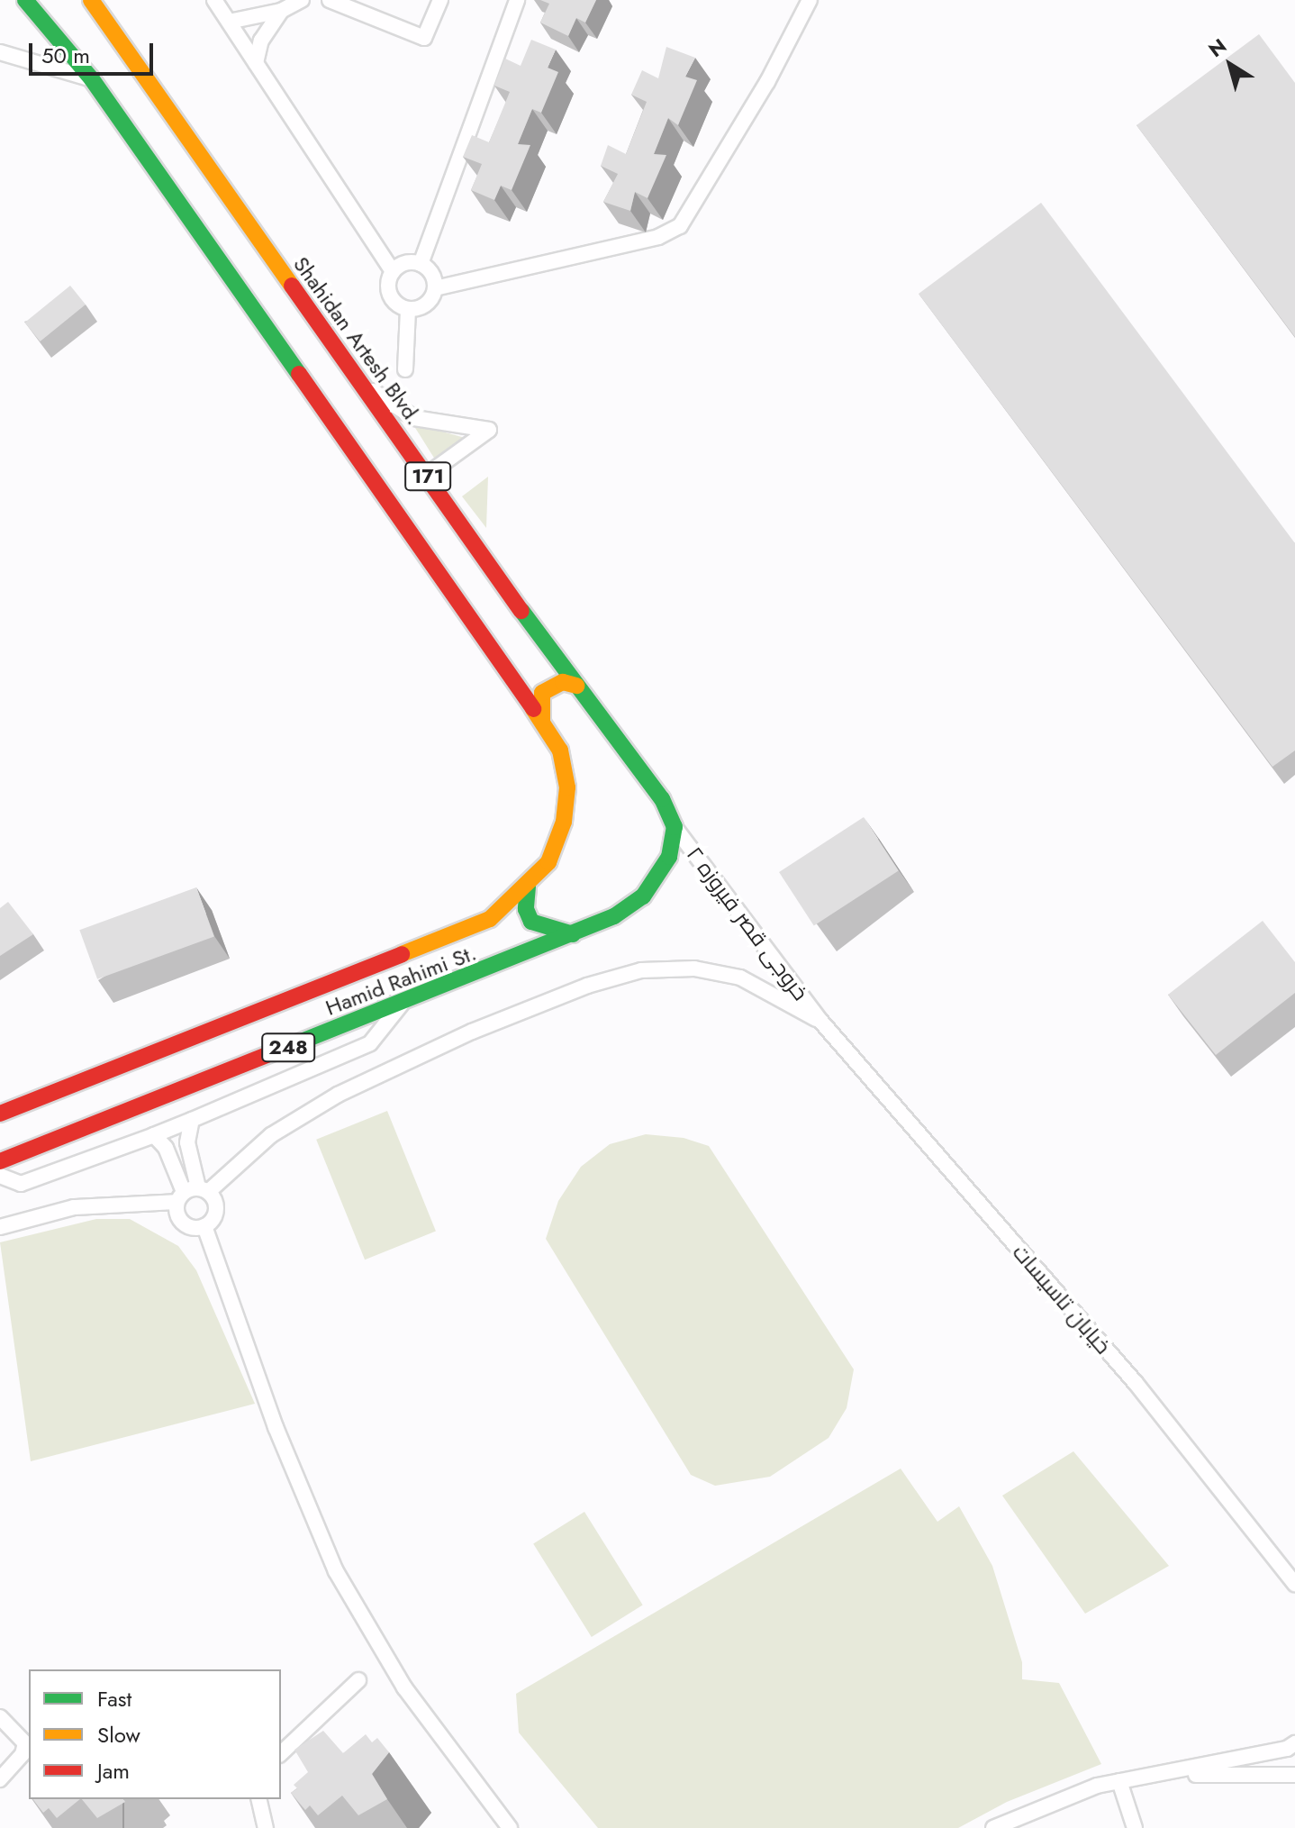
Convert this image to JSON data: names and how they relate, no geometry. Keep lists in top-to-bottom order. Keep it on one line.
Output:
{"streets":{"main road":["Shahidan Artesh Blvd.","171","Hamid Rahimi St.","248"],"street":["خروجی قصر فیروزه ۲","خیابان تاسیسات"]},"crossings":[["Shahidan Artesh Blvd.","خروجی قصر فیروزه ۲"],["171","Hamid Rahimi St."],["خروجی قصر فیروزه ۲","خیابان تاسیسات"]],"legend":["Fast","Slow","Jam"],"scale_bar":"50 m","north":"top left"}
